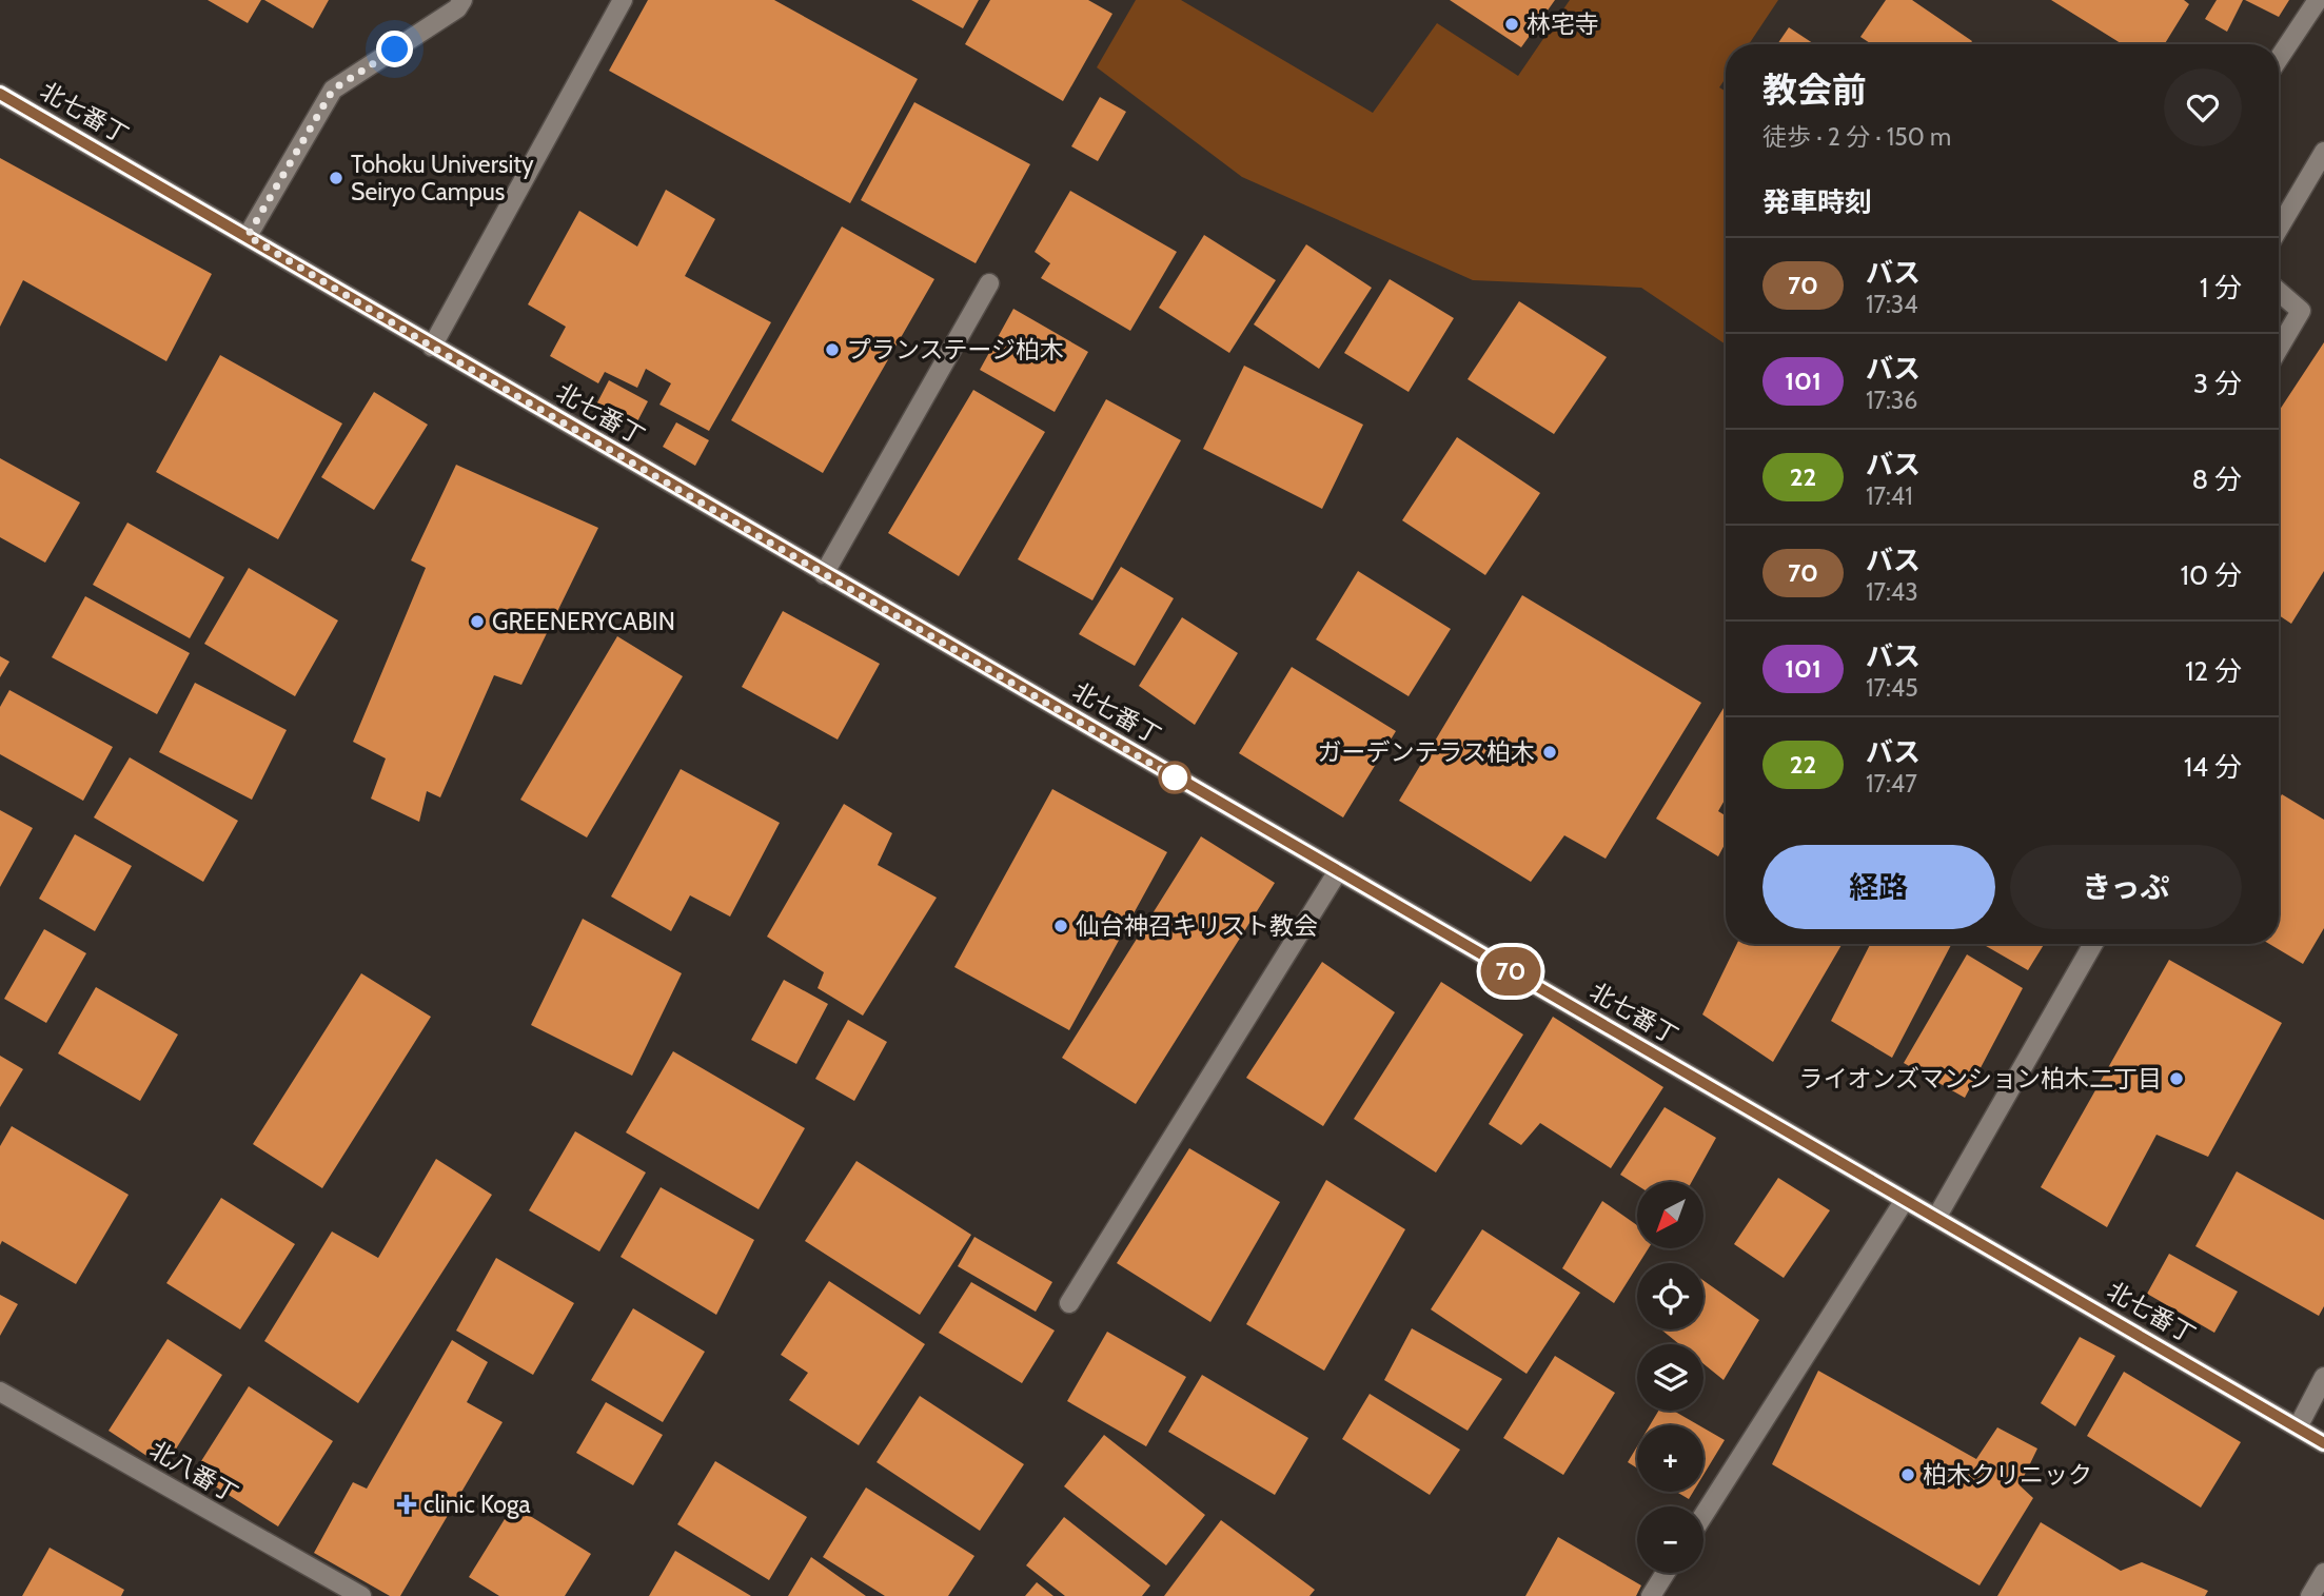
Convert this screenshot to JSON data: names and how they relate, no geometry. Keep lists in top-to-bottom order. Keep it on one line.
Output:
{"streets":{"street":["北七番丁","北八番丁"]},"places":{"other":["林宅寺","Tohoku University Seiryo Campus","プランステージ柏木","GREENERYCABIN","ガーデンテラス柏木","仙台神召キリスト教会","ライオンズマンション柏木二丁目","柏木クリニック"],"health":["clinic Koga"]},"lines":["bus line 70"],"north":"bottom left","page":{"on_map":"70","heading":[["教会前","徒歩 · 2 分 · 150 m"],"発車時刻"],"list":[{"mark":"70","name":"バス","note":"17:34","value":"1 分"},{"mark":"101","name":"バス","note":"17:36","value":"3 分"},{"mark":"22","name":"バス","note":"17:41","value":"8 分"},{"mark":"70","name":"バス","note":"17:43","value":"10 分"},{"mark":"101","name":"バス","note":"17:45","value":"12 分"},{"mark":"22","name":"バス","note":"17:47","value":"14 分"}],"buttons":["経路","きっぷ"],"map_buttons":["+","−"]}}
